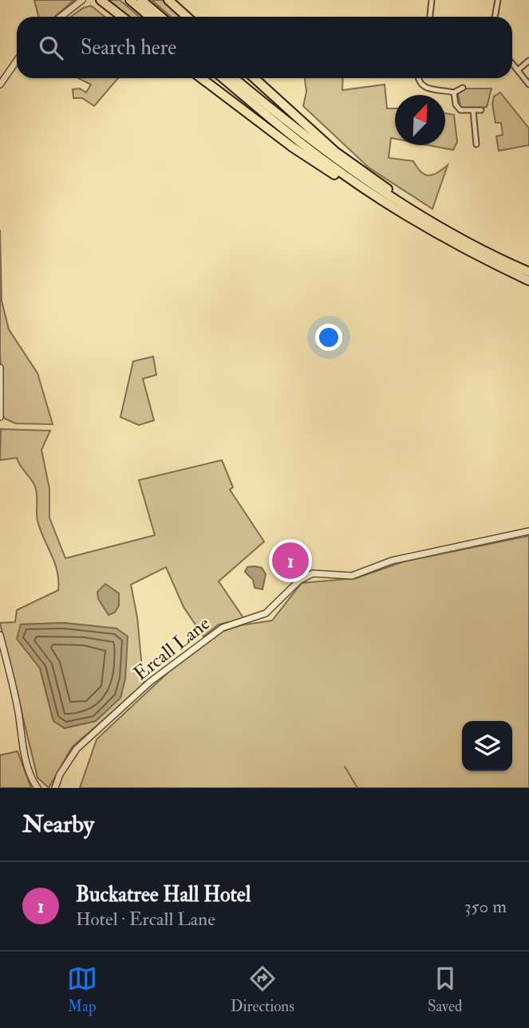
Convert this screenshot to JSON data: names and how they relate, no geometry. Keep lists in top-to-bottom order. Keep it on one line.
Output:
{"streets":{"street":["Ercall Lane"]},"north":"top right","page":{"search":"Search here","pins":"1","heading":"Nearby","list":[{"mark":"1","name":"Buckatree Hall Hotel","note":"Hotel · Ercall Lane","value":"350 m"}],"nav":["Map","Directions","Saved"]}}
